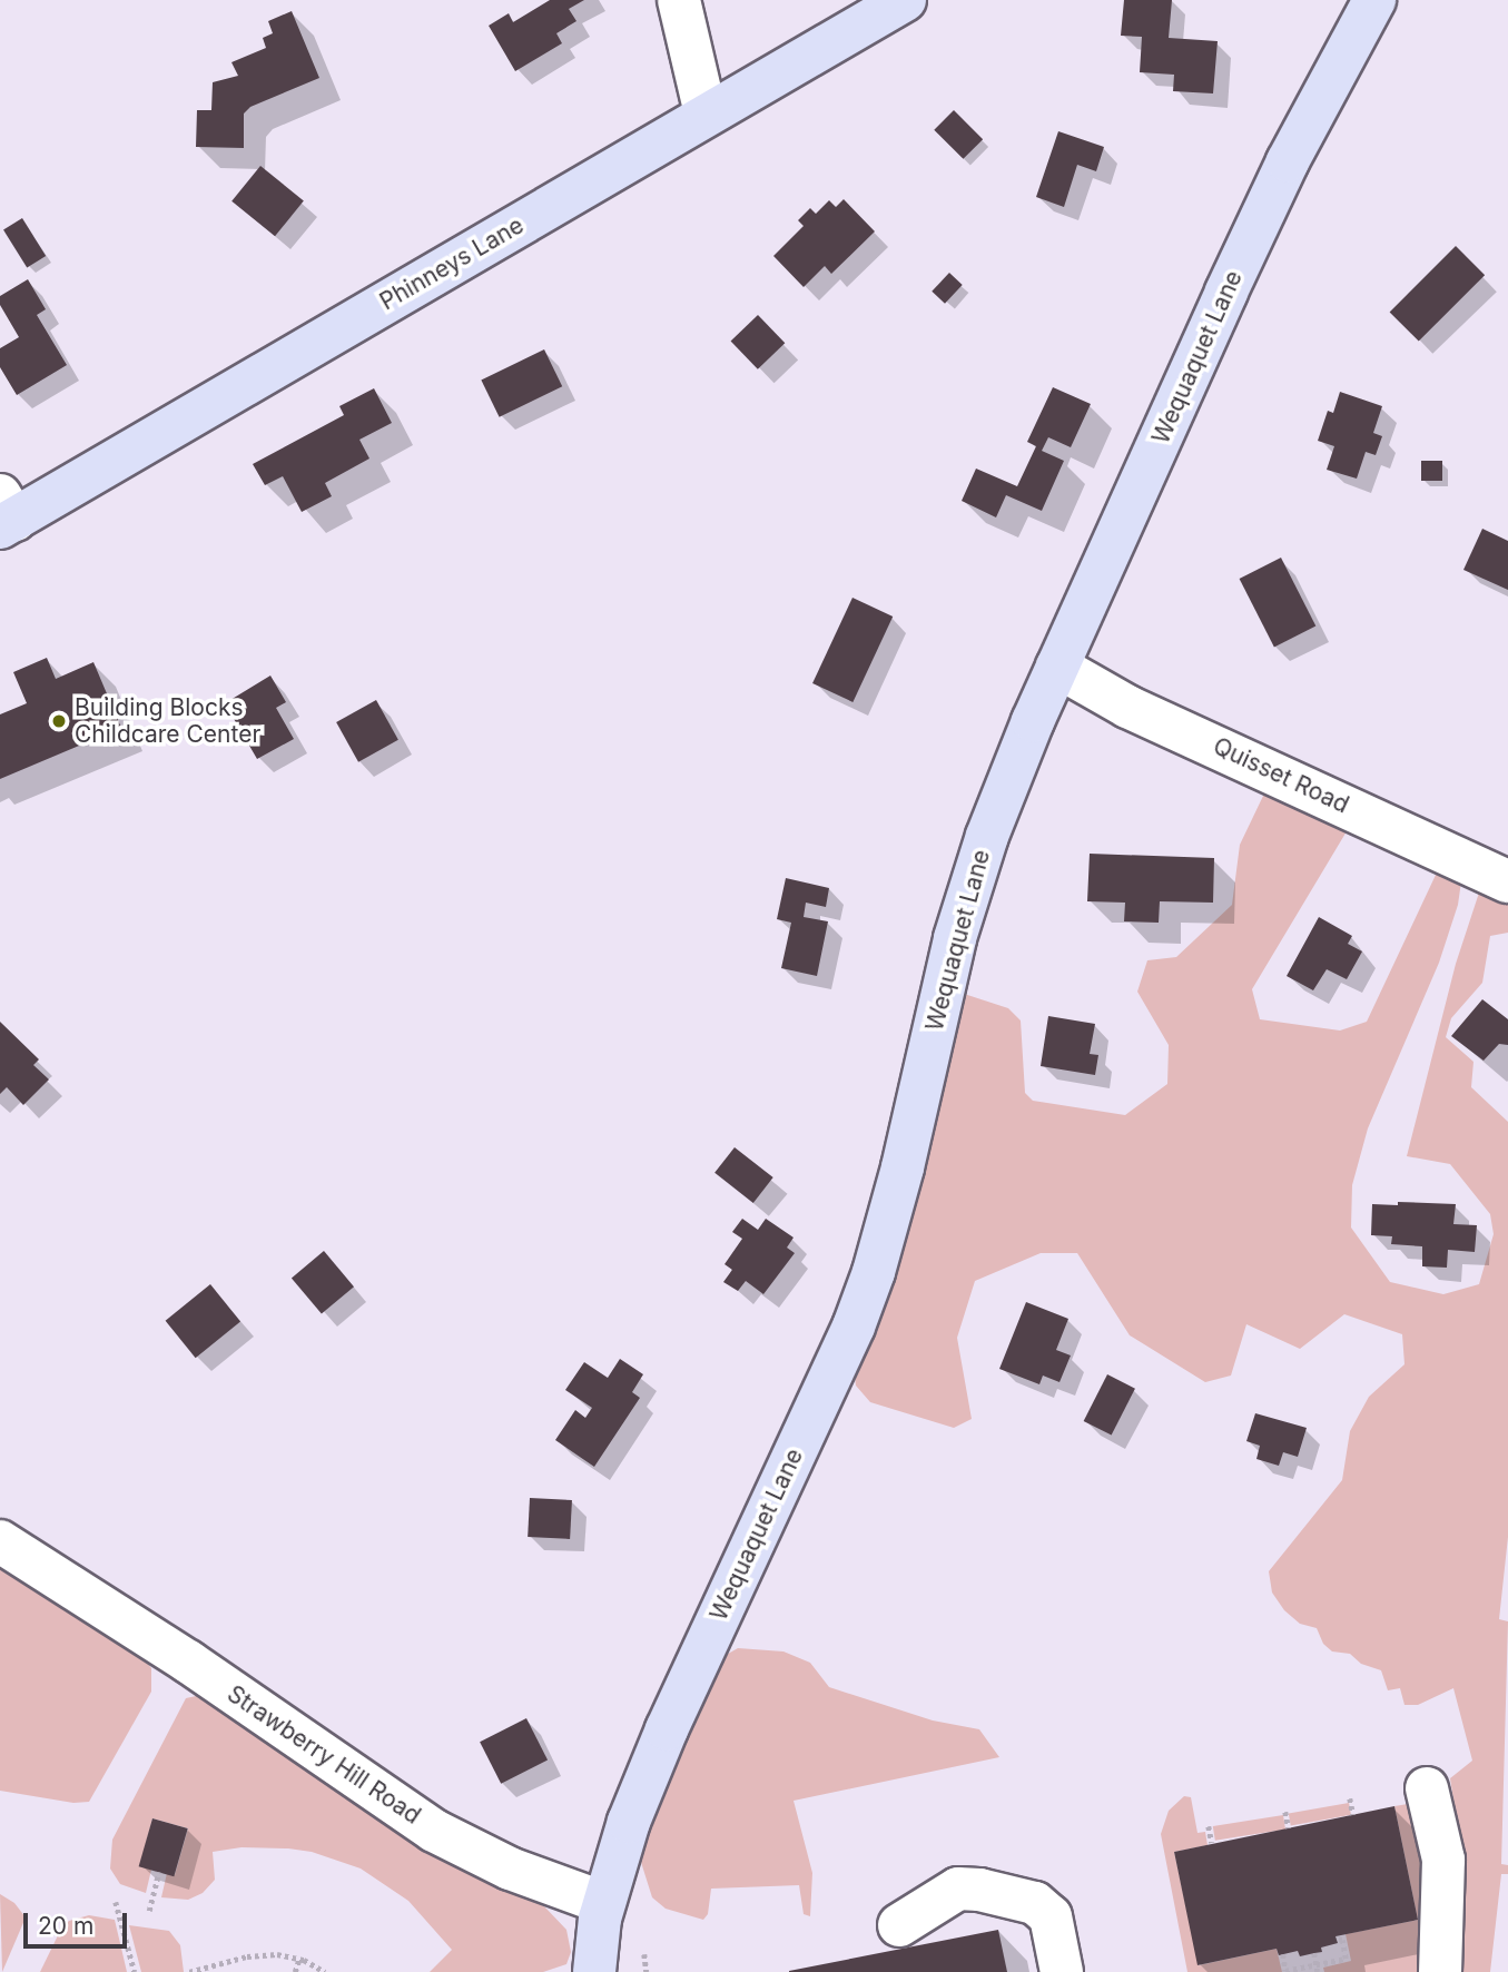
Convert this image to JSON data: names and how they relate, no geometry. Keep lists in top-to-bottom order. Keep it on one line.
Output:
{"streets":{"main road":["Phinneys Lane","Wequaquet Lane"],"street":["Quisset Road","Strawberry Hill Road"]},"crossings":[["Wequaquet Lane","Quisset Road"],["Wequaquet Lane","Strawberry Hill Road"]],"places":["Building Blocks Childcare Center"],"scale_bar":"20 m"}
